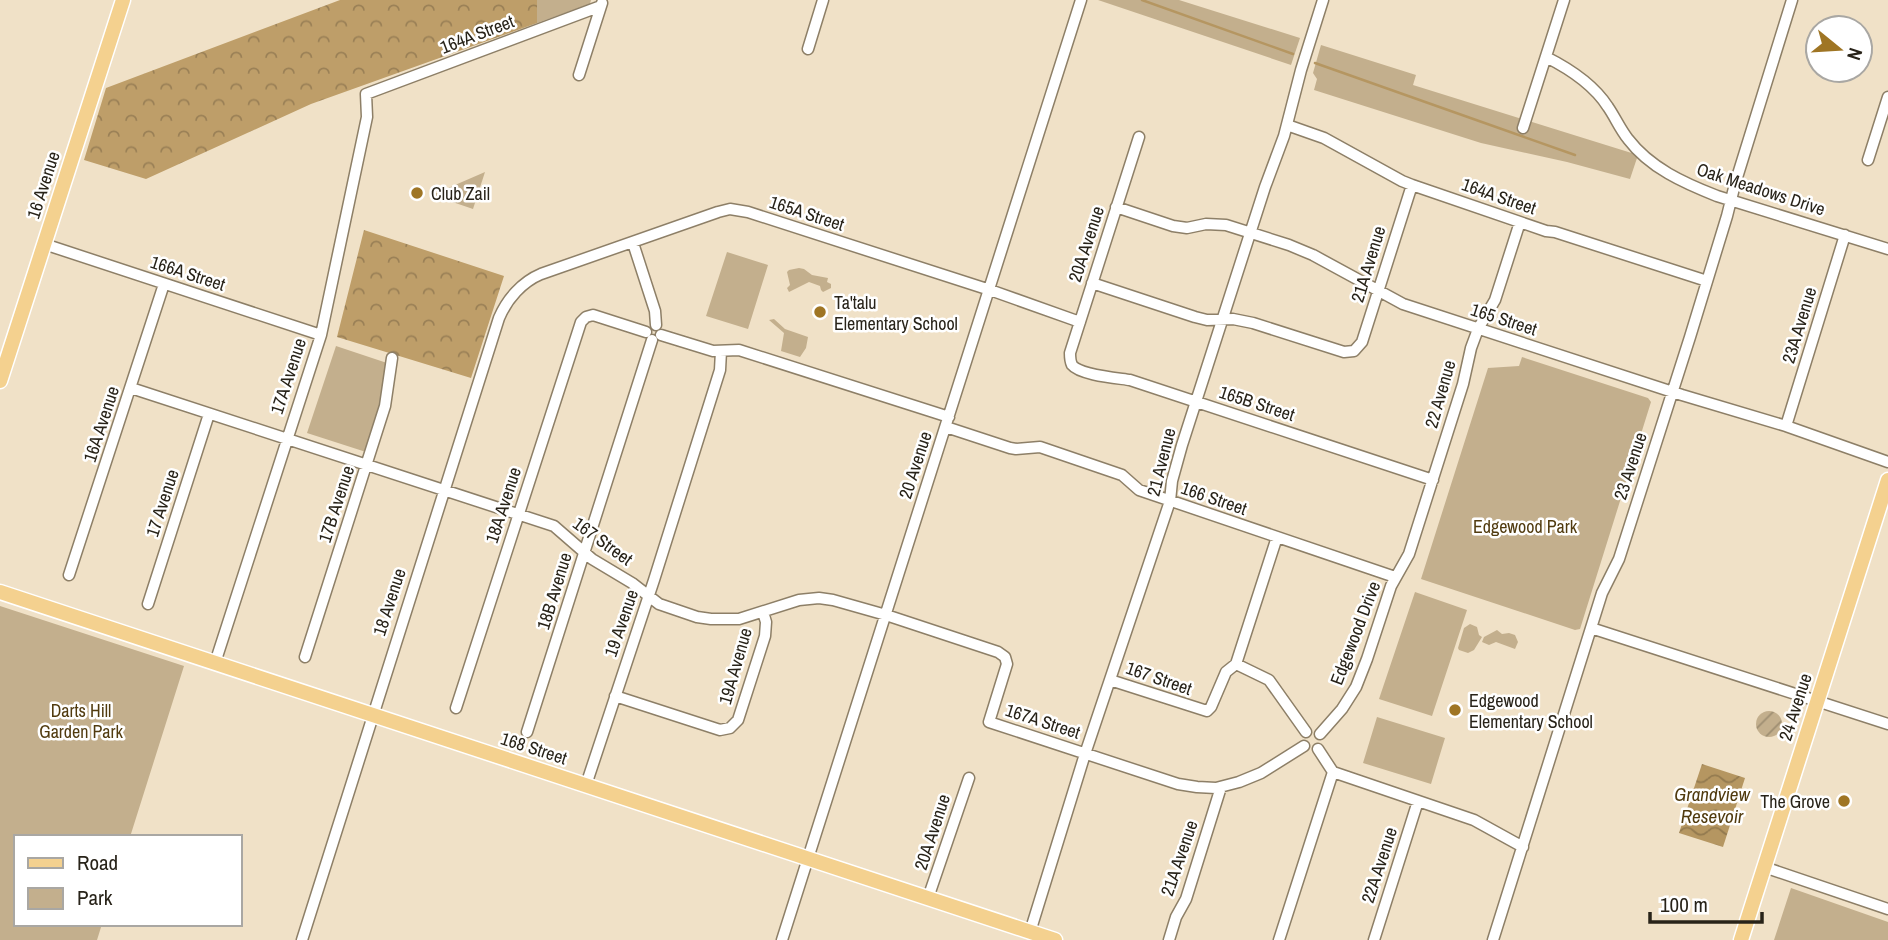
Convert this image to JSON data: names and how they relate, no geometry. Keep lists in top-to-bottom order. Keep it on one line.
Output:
{"streets":{"main road":["16 Avenue","24 Avenue","168 Street"],"street":["164A Street","Oak Meadows Drive","165A Street","20A Avenue","21A Avenue","166A Street","165 Street","23A Avenue","17A Avenue","22 Avenue","165B Street","16A Avenue","21 Avenue","20 Avenue","23 Avenue","166 Street","17 Avenue","17B Avenue","18A Avenue","167 Street","18B Avenue","18 Avenue","19 Avenue","Edgewood Drive","19A Avenue","167A Street","22A Avenue"]},"crossings":[["164A Street","21A Avenue"],["164A Street","17A Avenue"],["164A Street","22 Avenue"],["164A Street","21 Avenue"],["164A Street","23 Avenue"],["16 Avenue","166A Street"],["Oak Meadows Drive","23A Avenue"],["Oak Meadows Drive","23 Avenue"],["165A Street","20A Avenue"],["165A Street","20 Avenue"],["165A Street","18B Avenue"],["165A Street","18 Avenue"],["20A Avenue","165 Street"],["20A Avenue","165B Street"],["20A Avenue","168 Street"],["21A Avenue","165 Street"],["21A Avenue","21 Avenue"],["166A Street","17A Avenue"],["166A Street","16A Avenue"],["165 Street","23A Avenue"],["165 Street","22 Avenue"],["165 Street","21 Avenue"],["165 Street","23 Avenue"],["17A Avenue","167 Street"],["17A Avenue","168 Street"],["22 Avenue","165B Street"],["22 Avenue","166 Street"],["22 Avenue","Edgewood Drive"],["165B Street","21 Avenue"],["16A Avenue","167 Street"],["21 Avenue","166 Street"],["21 Avenue","167 Street"],["21 Avenue","167A Street"],["21 Avenue","168 Street"],["20 Avenue","166 Street"],["20 Avenue","167 Street"],["20 Avenue","168 Street"],["166 Street","18A Avenue"],["166 Street","18B Avenue"],["166 Street","19 Avenue"],["166 Street","Edgewood Drive"],["17 Avenue","167 Street"],["17B Avenue","167 Street"],["18A Avenue","167 Street"],["167 Street","18B Avenue"],["167 Street","18 Avenue"],["167 Street","19 Avenue"],["167 Street","19A Avenue"],["167 Street","167A Street"],["18 Avenue","168 Street"],["19 Avenue","19A Avenue"],["19 Avenue","168 Street"]],"water":["Grandview Resevoir"],"parks":["Edgewood Park","Darts Hill Garden Park"],"places":["Club Zail","Ta'talu Elementary School","Edgewood Elementary School","The Grove"],"legend":["Road","Park"],"scale_bar":"100 m","north":"right"}
